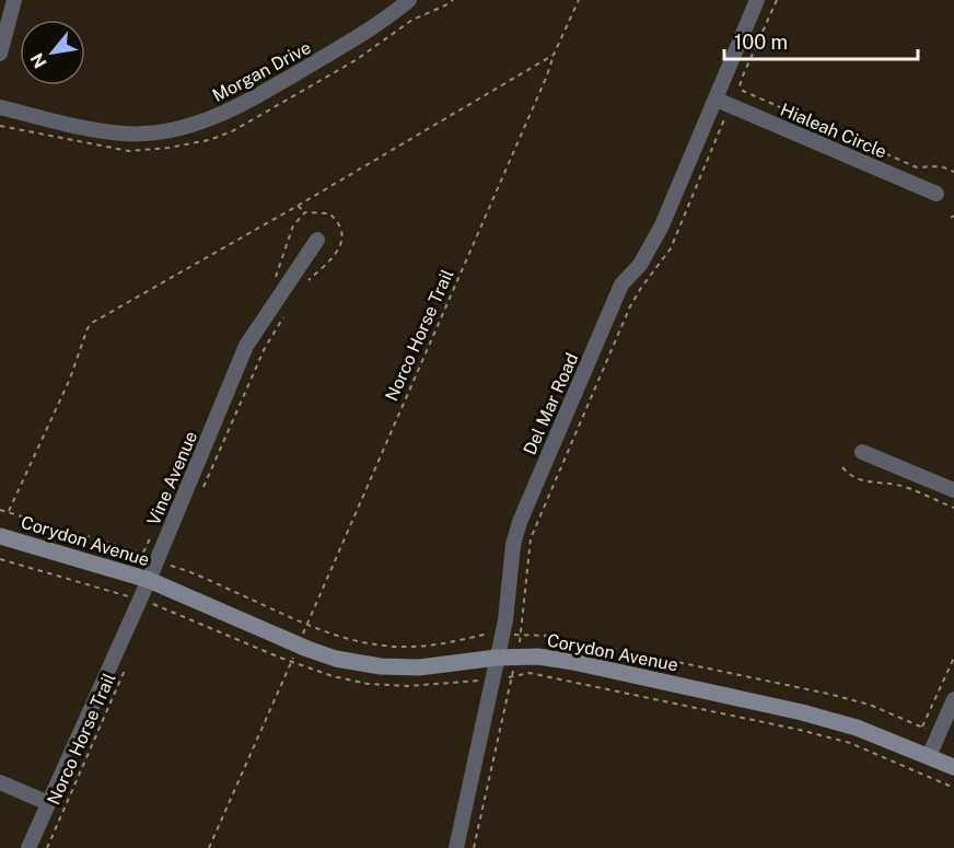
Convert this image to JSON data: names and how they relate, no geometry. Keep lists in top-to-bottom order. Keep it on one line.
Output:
{"streets":{"main road":["Corydon Avenue"],"street":["Morgan Drive","Hialeah Circle","Del Mar Road","Vine Avenue"],"path":["Norco Horse Trail"]},"crossings":[["Hialeah Circle","Del Mar Road"],["Norco Horse Trail","Corydon Avenue"],["Del Mar Road","Corydon Avenue"],["Vine Avenue","Corydon Avenue"]],"scale_bar":"100 m","north":"bottom left"}
